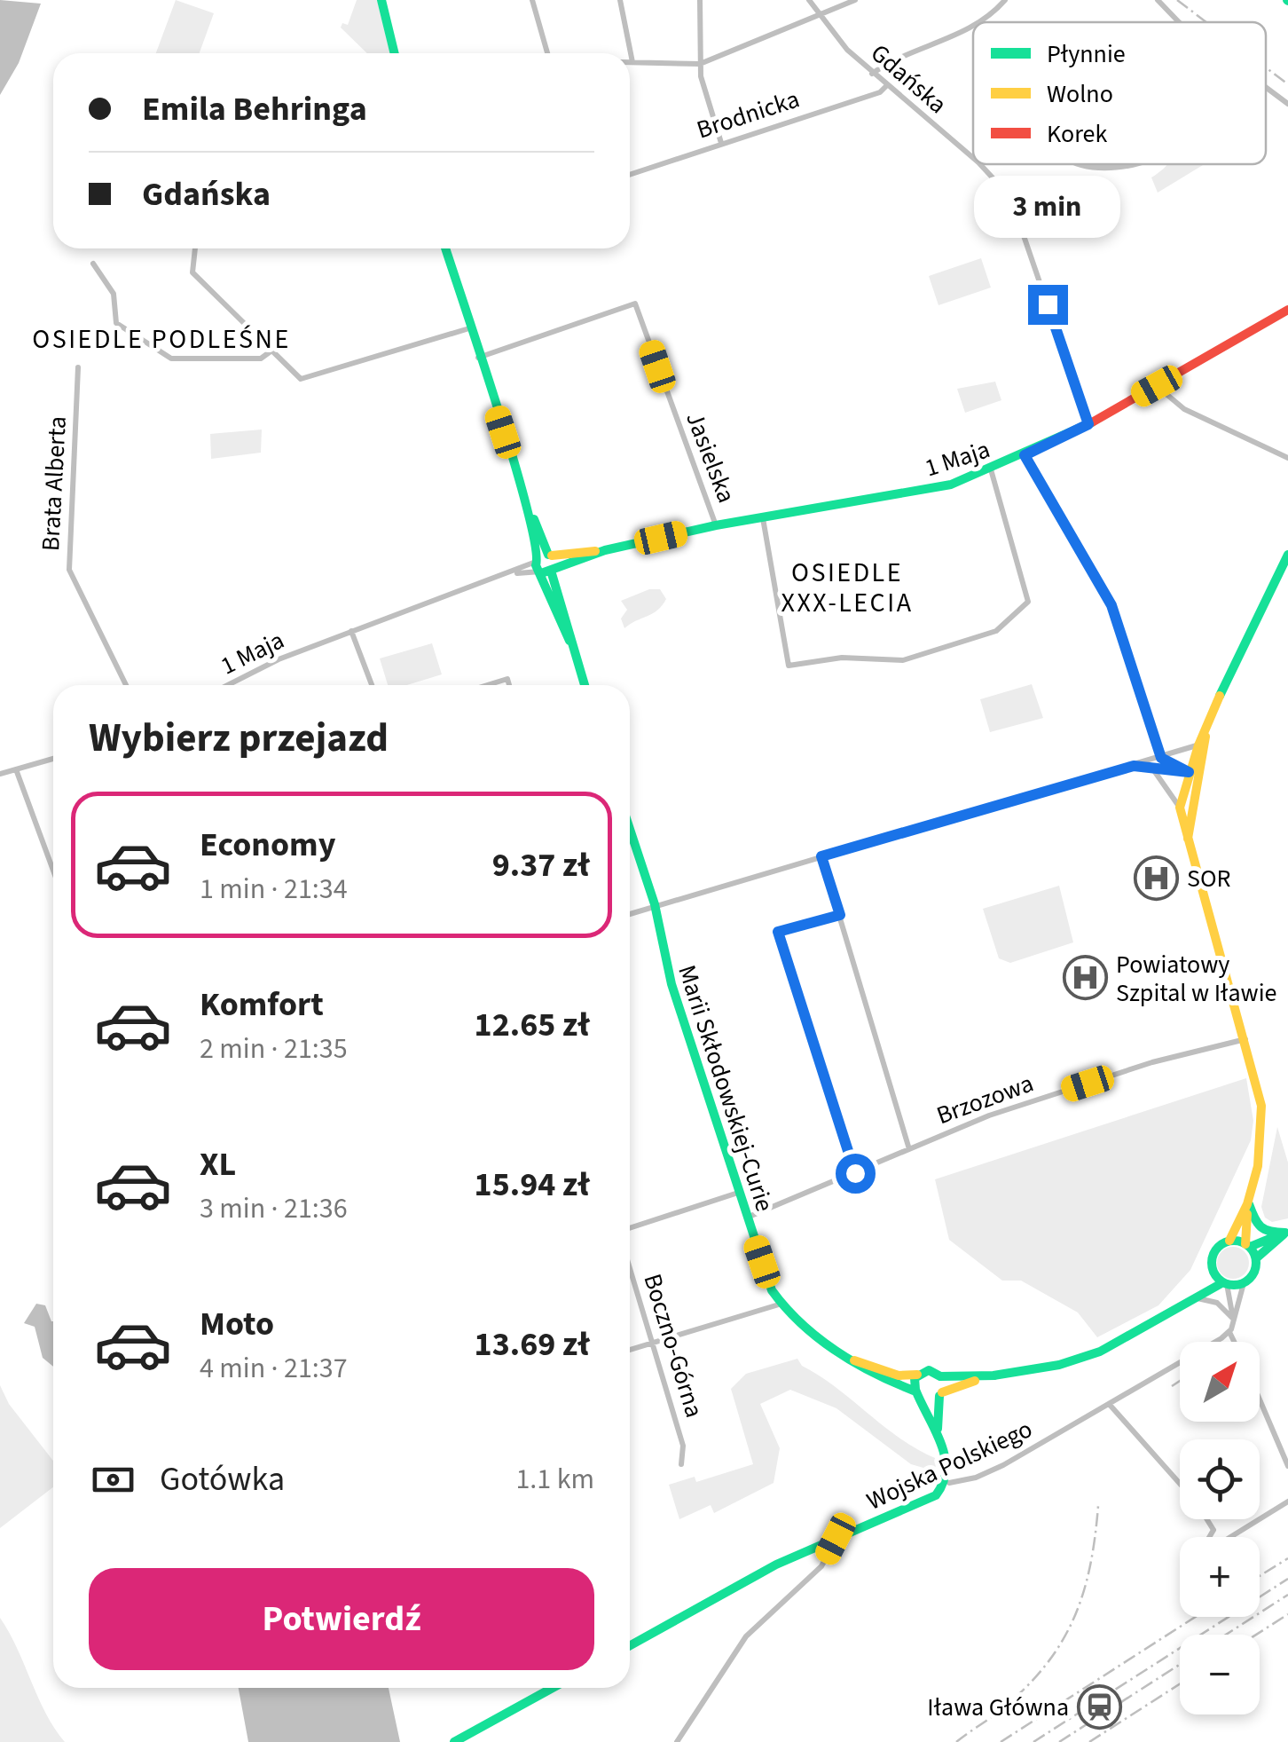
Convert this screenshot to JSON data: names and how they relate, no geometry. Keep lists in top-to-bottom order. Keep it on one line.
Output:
{"streets":{"street":["Gdańska","Brodnicka","Jasielska","1 Maja","Brata Alberta","Marii Skłodowskiej-Curie","Brzozowa","Boczno-Górna","Wojska Polskiego"]},"crossings":[["Gdańska","Brodnicka"],["Gdańska","1 Maja"],["Jasielska","1 Maja"],["Marii Skłodowskiej-Curie","Brzozowa"]],"districts":["OSIEDLE PODLEŚNE","OSIEDLE XXX-LECIA"],"places":{"hospital":["SOR","Powiatowy Szpital w Iławie"],"station":["Iława Główna"]},"legend":["Płynnie","Wolno","Korek"],"north":"top right","page":{"banner":["Emila Behringa","Gdańska"],"bubble":"3 min","heading":"Wybierz przejazd","list":[{"name":"Economy","note":"1 min · 21:34","value":"9.37 zł"},{"name":"Komfort","note":"2 min · 21:35","value":"12.65 zł"},{"name":"XL","note":"3 min · 21:36","value":"15.94 zł"},{"name":"Moto","note":"4 min · 21:37","value":"13.69 zł"}],"map_buttons":["+","−"],"pay":["Gotówka","1.1 km"],"buttons":"Potwierdź"}}
